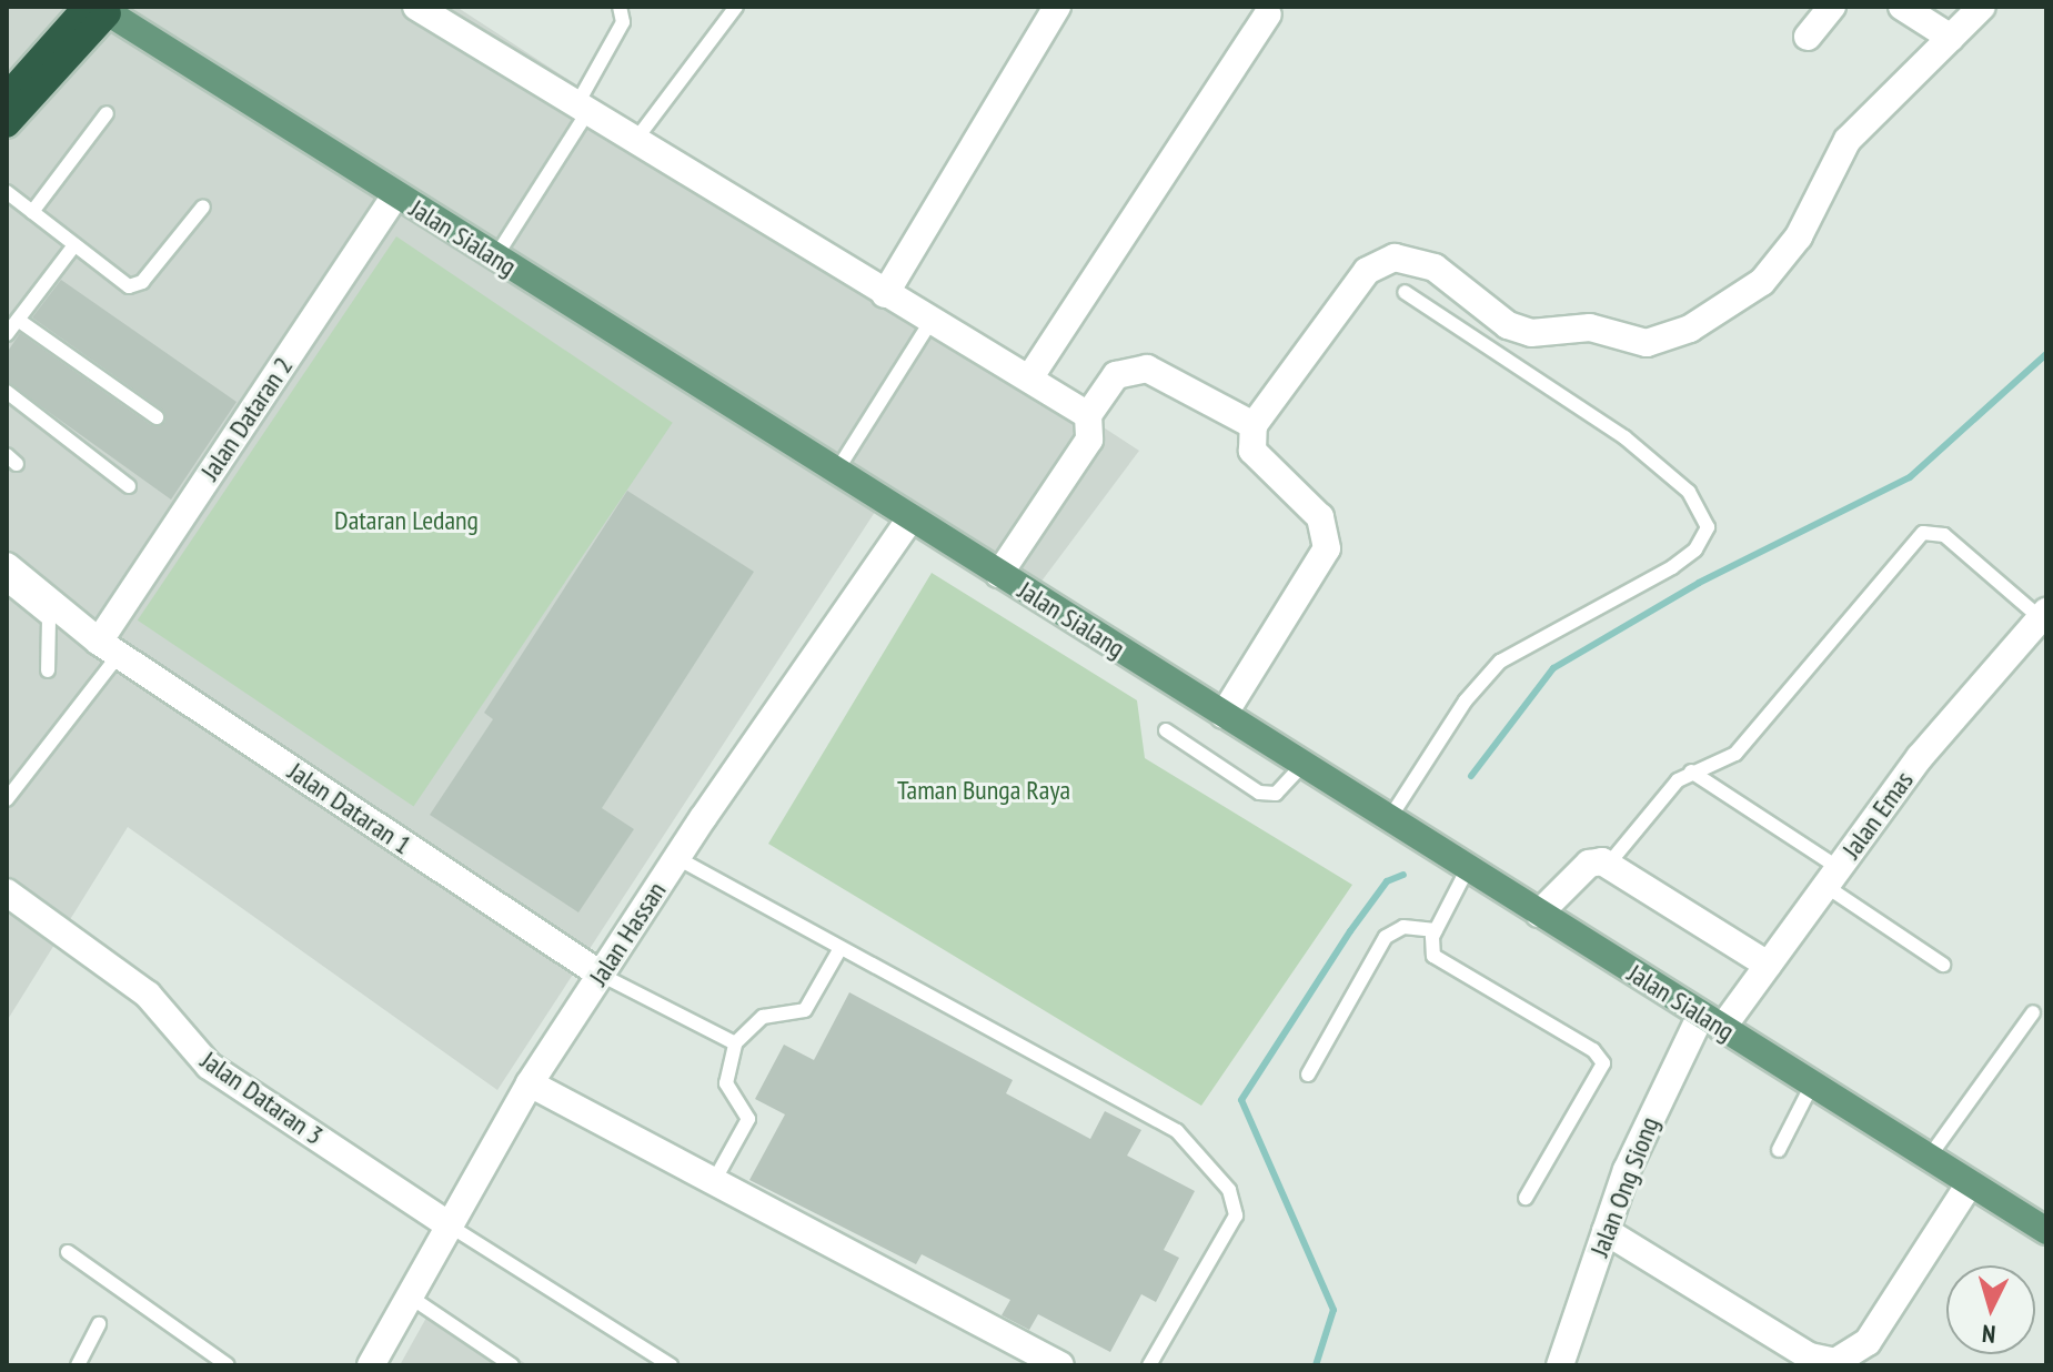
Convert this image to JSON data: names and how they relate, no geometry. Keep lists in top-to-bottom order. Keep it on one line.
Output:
{"streets":{"main road":["Jalan Sialang"],"street":["Jalan Dataran 2","Jalan Dataran 1","Jalan Emas","Jalan Hassan","Jalan Dataran 3","Jalan Ong Siong"]},"crossings":[["Jalan Sialang","Jalan Dataran 2"],["Jalan Sialang","Jalan Emas"],["Jalan Sialang","Jalan Hassan"],["Jalan Sialang","Jalan Ong Siong"],["Jalan Dataran 2","Jalan Dataran 1"],["Jalan Dataran 1","Jalan Hassan"],["Jalan Emas","Jalan Ong Siong"],["Jalan Hassan","Jalan Dataran 3"]],"parks":["Dataran Ledang","Taman Bunga Raya"],"north":"bottom"}
